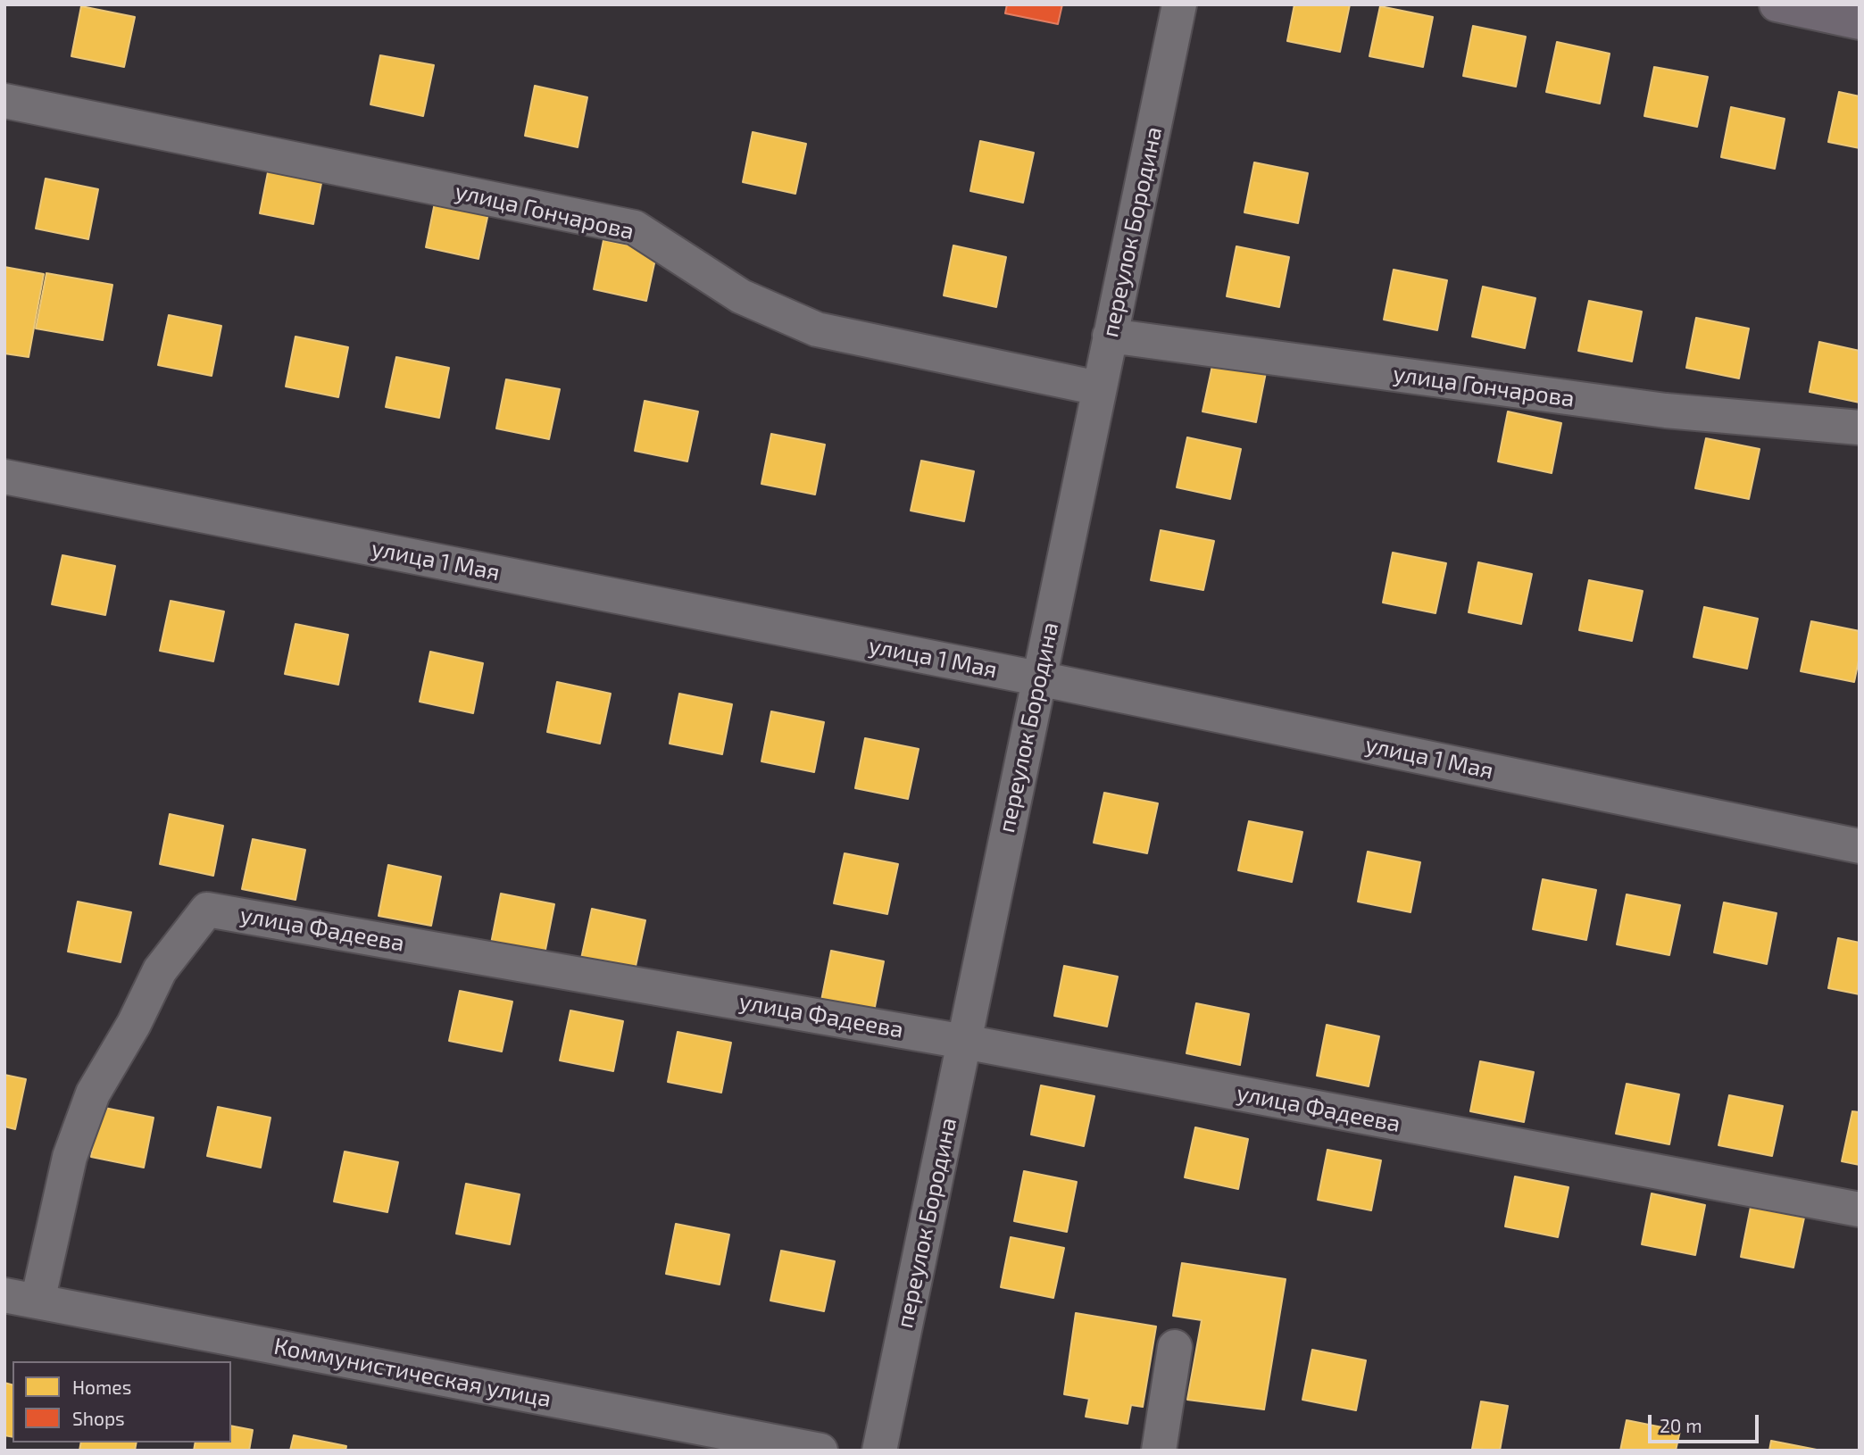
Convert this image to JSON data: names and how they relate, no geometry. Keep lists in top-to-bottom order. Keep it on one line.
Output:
{"streets":{"street":["улица Гончарова","переулок Бородина","улица 1 Мая","улица Фадеева","Коммунистическая улица"]},"crossings":[["улица Гончарова","переулок Бородина"],["переулок Бородина","улица 1 Мая"],["переулок Бородина","улица Фадеева"],["улица Фадеева","Коммунистическая улица"]],"legend":["Homes","Shops"],"scale_bar":"20 m"}
